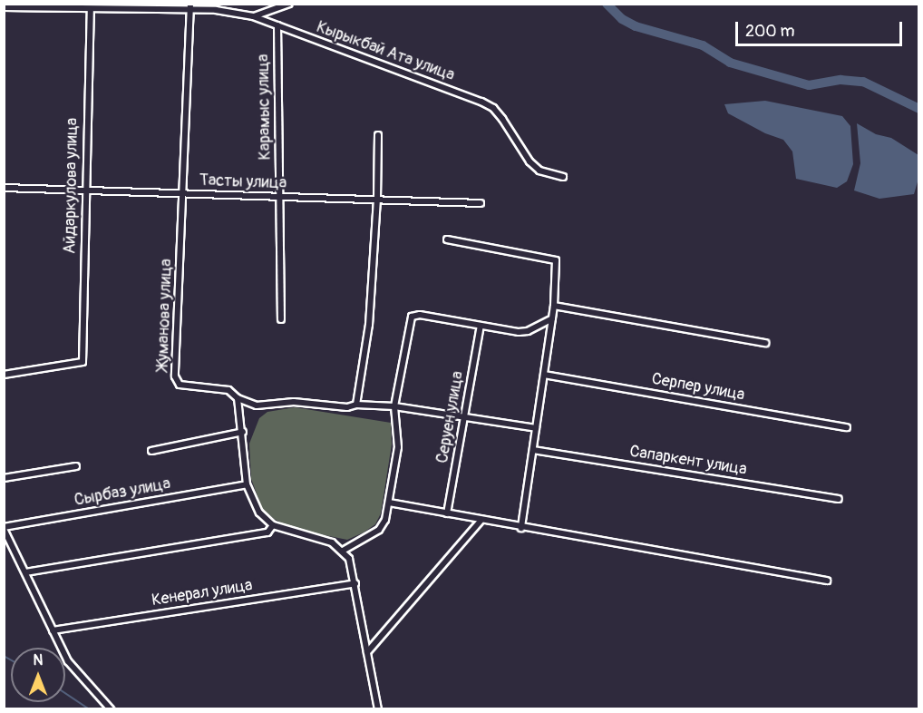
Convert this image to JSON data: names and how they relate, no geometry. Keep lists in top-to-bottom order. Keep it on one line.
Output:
{"streets":{"street":["Кырыкбай Ата улица","Карамыс улица","Тасты улица","Айдаркулова улица","Жуманова улица","Серпер улица","Серуен улица","Сапаркент улица","Сырбаз улица","Кенерал улица"]},"crossings":[["Кырыкбай Ата улица","Карамыс улица"],["Кырыкбай Ата улица","Айдаркулова улица"],["Кырыкбай Ата улица","Жуманова улица"],["Карамыс улица","Тасты улица"],["Тасты улица","Айдаркулова улица"],["Тасты улица","Жуманова улица"]],"scale_bar":"200 m","north":"top"}
